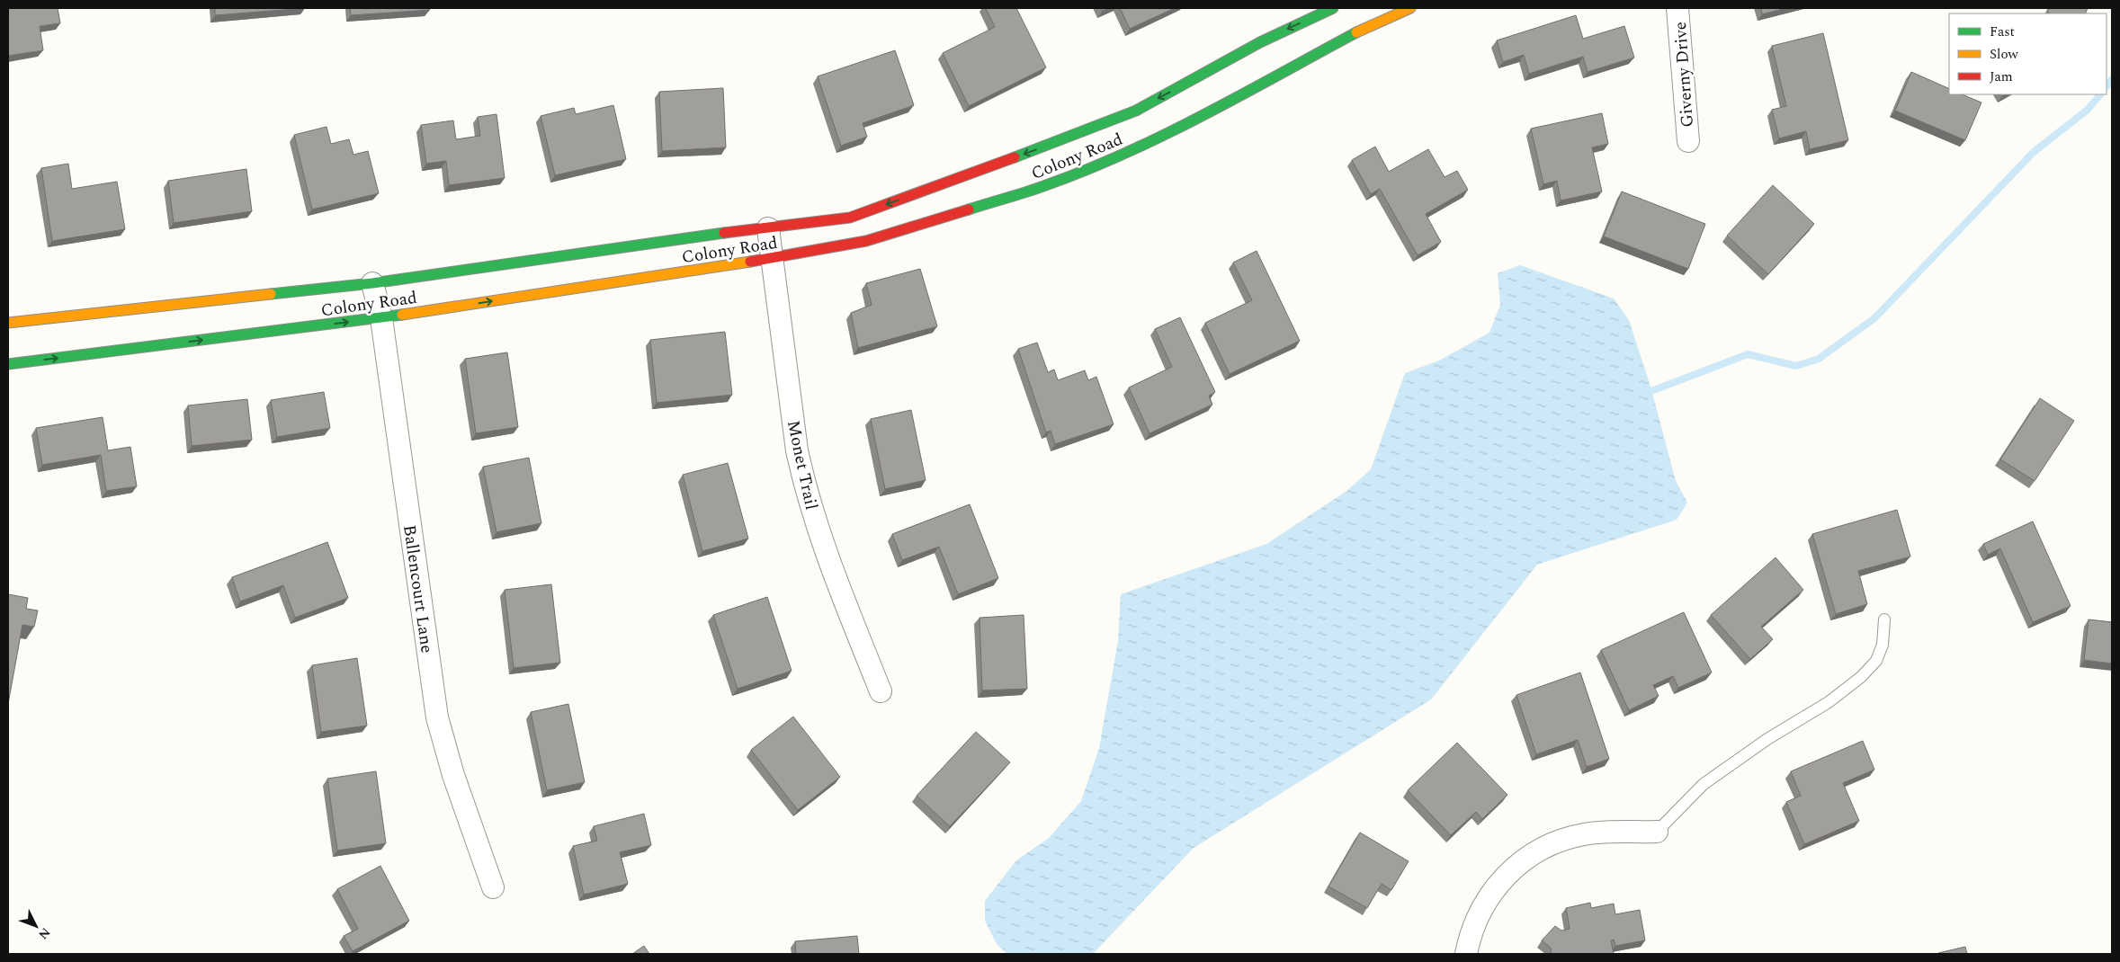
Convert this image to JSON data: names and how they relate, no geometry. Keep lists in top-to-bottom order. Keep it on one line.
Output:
{"streets":{"main road":["Colony Road"],"street":["Giverny Drive","Monet Trail","Ballencourt Lane"]},"crossings":[["Colony Road","Monet Trail"],["Colony Road","Ballencourt Lane"]],"legend":["Fast","Slow","Jam"],"north":"bottom right"}
